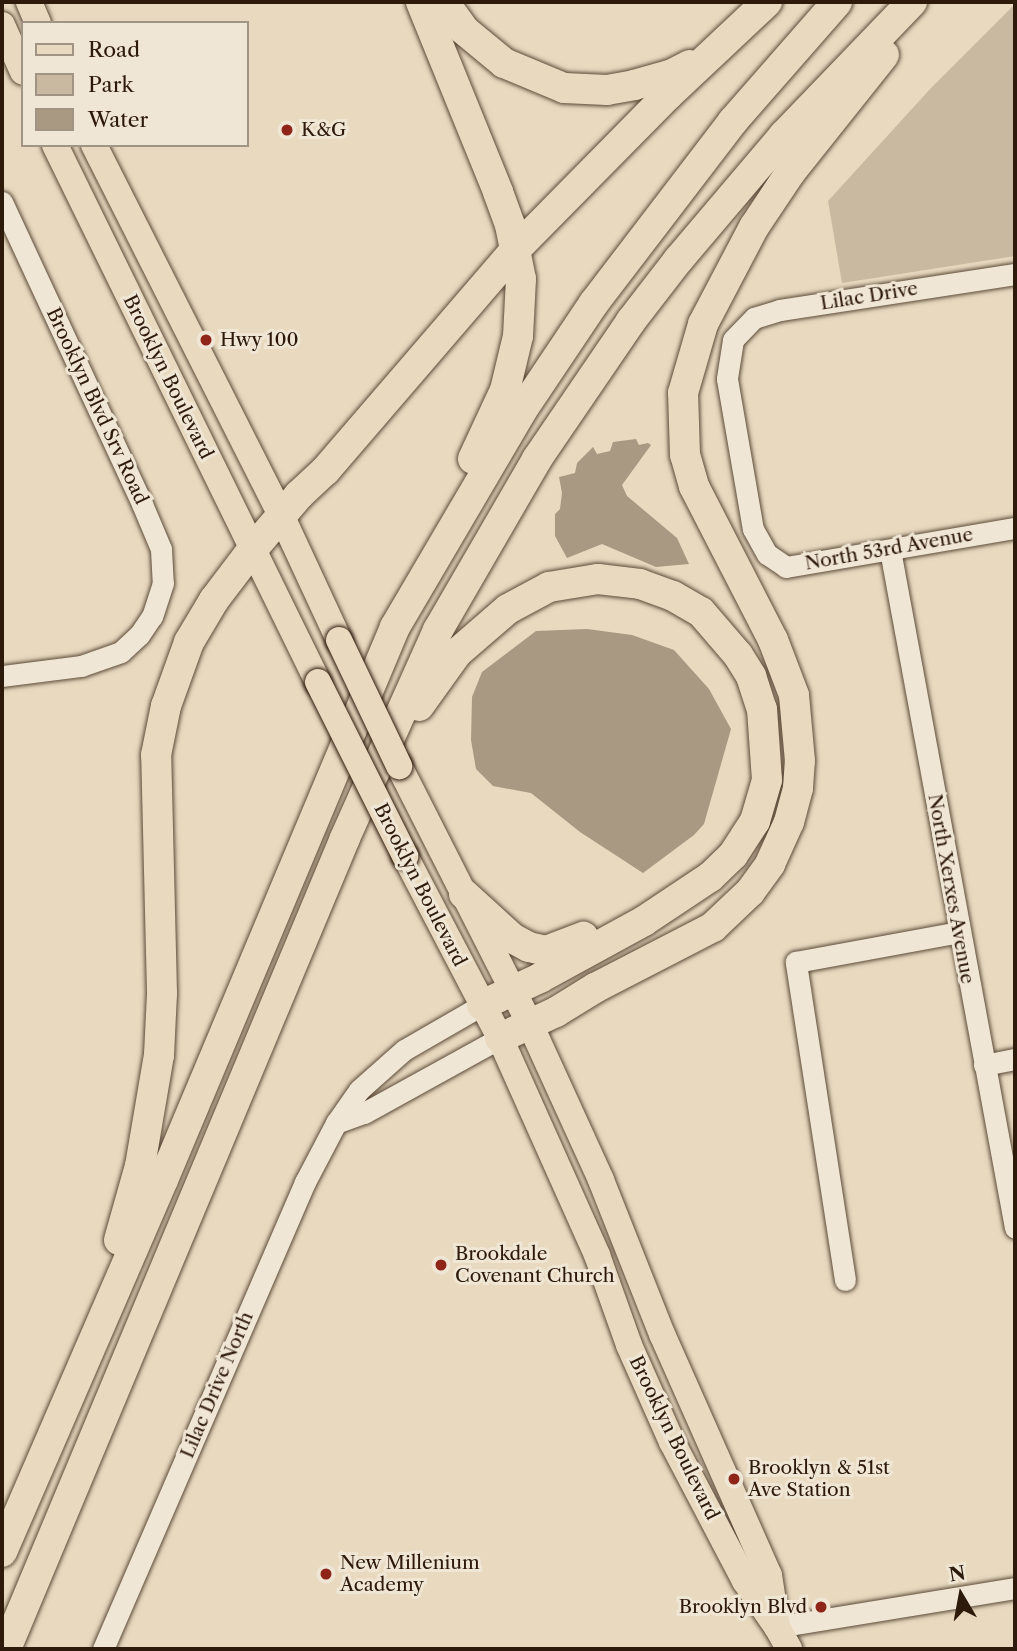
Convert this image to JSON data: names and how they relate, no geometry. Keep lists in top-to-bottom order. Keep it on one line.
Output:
{"streets":{"main road":["Brooklyn Boulevard"],"street":["Lilac Drive","Brooklyn Blvd Srv Road","North 53rd Avenue","North Xerxes Avenue","Lilac Drive North"]},"crossings":[["Lilac Drive","North 53rd Avenue"],["Brooklyn Boulevard","Lilac Drive North"],["North 53rd Avenue","North Xerxes Avenue"]],"places":["K&G","Hwy 100","Brookdale Covenant Church","Brooklyn & 51st Ave Station","New Millenium Academy","Brooklyn Blvd"],"legend":["Road","Park","Water"],"north":"top"}
